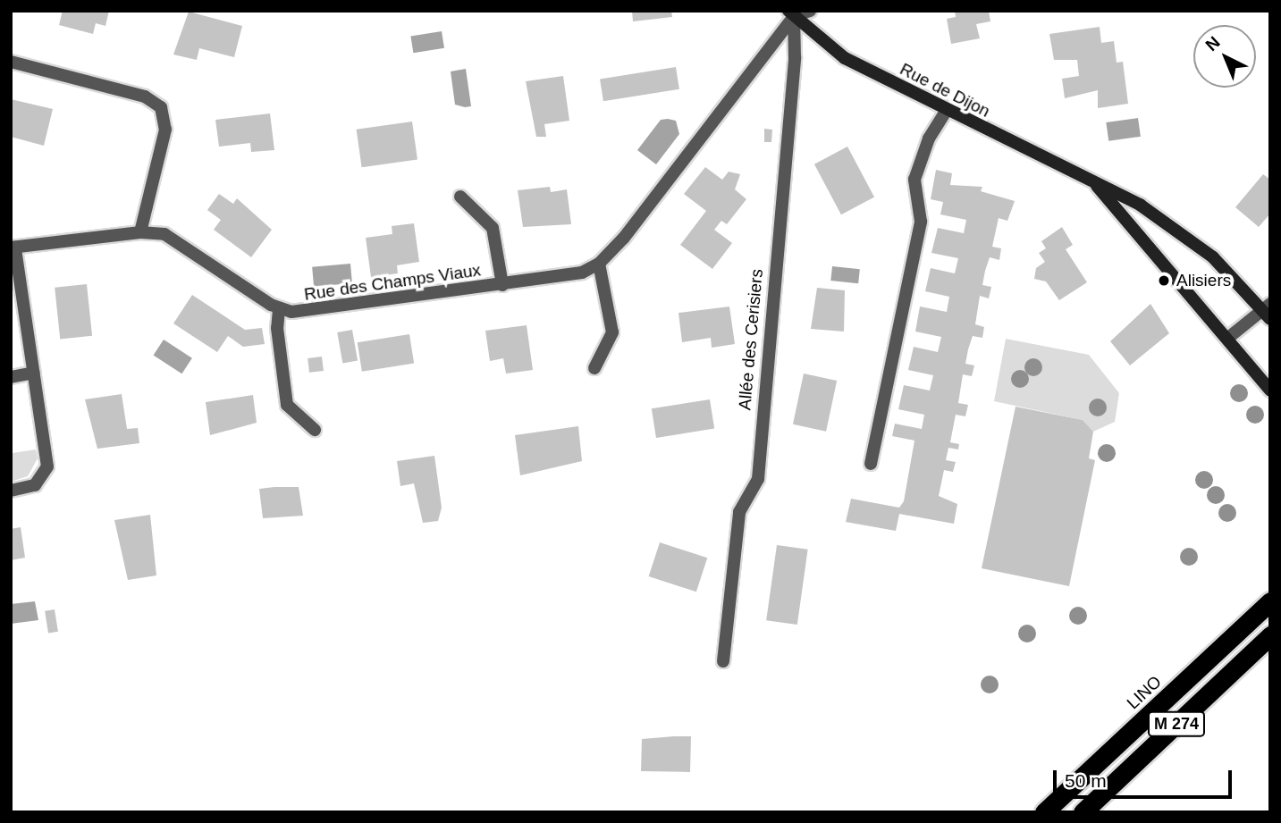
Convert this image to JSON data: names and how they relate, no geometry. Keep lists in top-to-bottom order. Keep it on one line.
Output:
{"streets":{"highway":["LINO","M 274"],"street":["Rue de Dijon","Rue des Champs Viaux","Allée des Cerisiers"]},"crossings":[["Rue de Dijon","Rue des Champs Viaux"],["Rue de Dijon","Allée des Cerisiers"],["Rue des Champs Viaux","Allée des Cerisiers"]],"places":["Alisiers"],"scale_bar":"50 m","north":"top left"}
